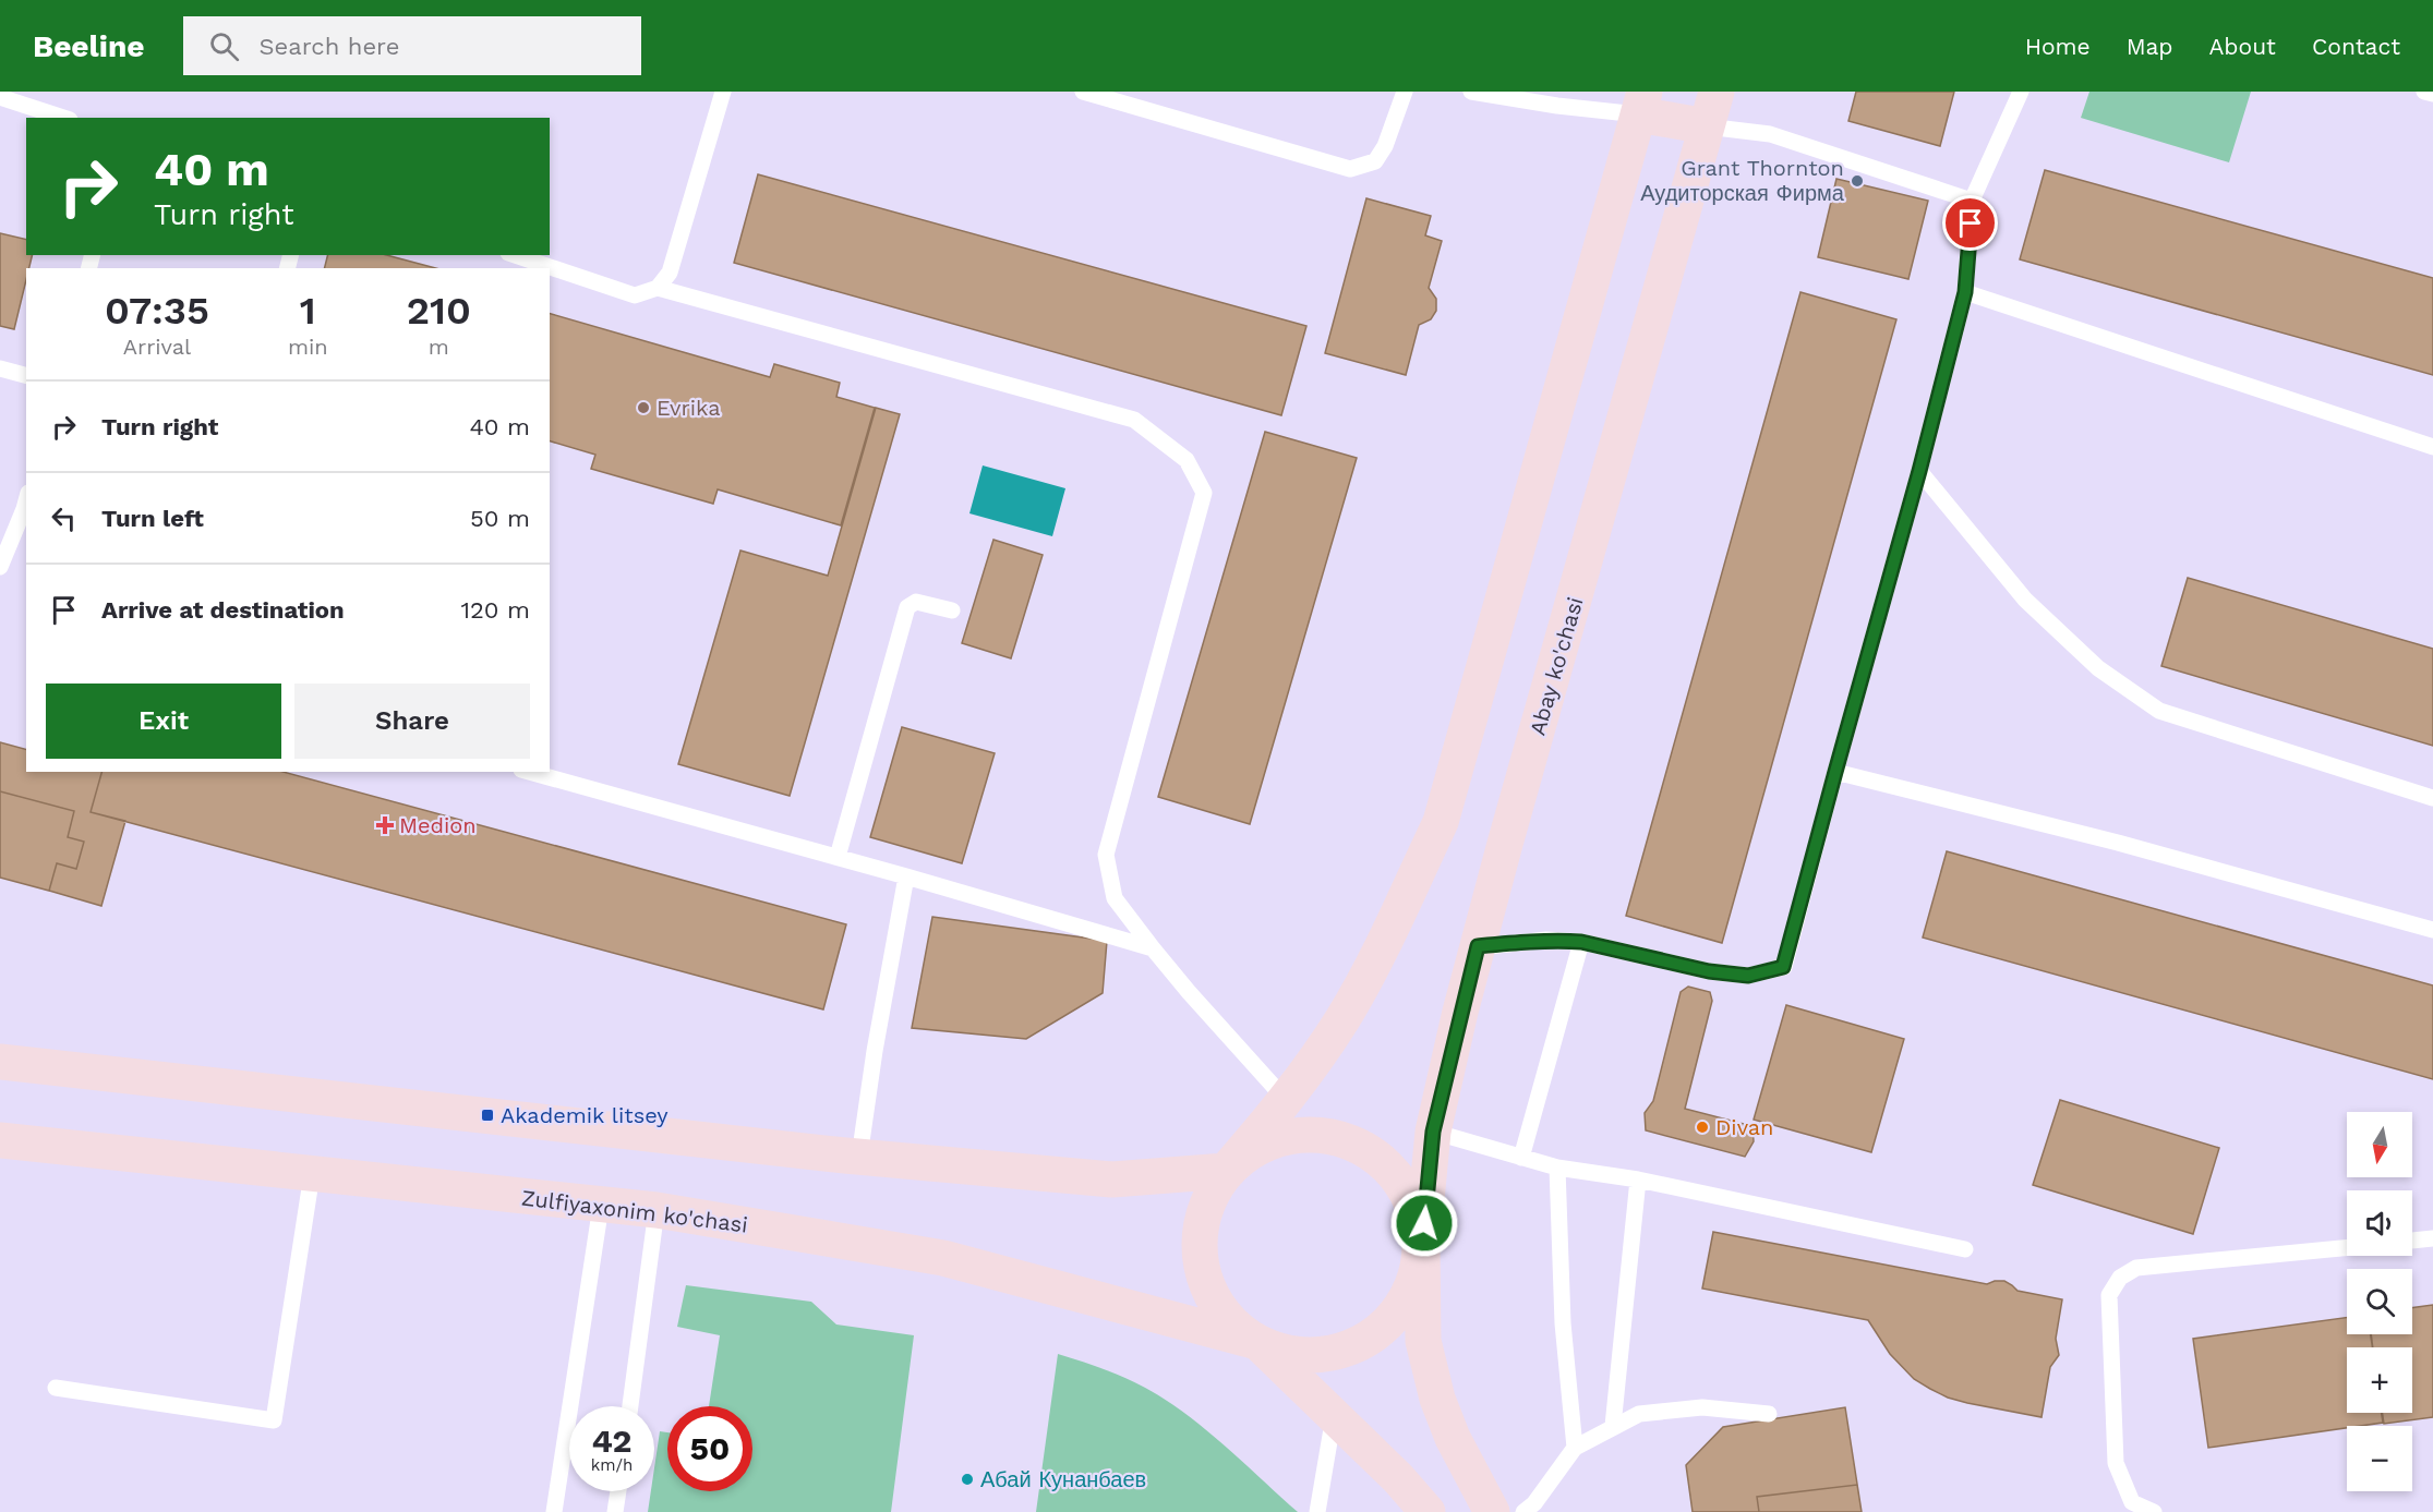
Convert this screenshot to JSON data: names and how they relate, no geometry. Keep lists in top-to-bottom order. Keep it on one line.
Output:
{"streets":{"main road":["Abay ko'chasi","Zulfiyaxonim ko'chasi"]},"crossings":[["Abay ko'chasi","Zulfiyaxonim ko'chasi"]],"places":{"other":["Grant Thornton Аудиторская Фирма","Evrika","Divan","Абай Кунанбаев"],"health":["Medion"],"transit":["Akademik litsey"]},"north":"bottom","page":{"header":"Beeline","search":"Search here","nav":["Home","Map","About","Contact"],"turn":["40 m","Turn right"],"eta":["07:35","Arrival","1","min","210","m"],"list":[{"name":"Turn right","value":"40 m"},{"name":"Turn left","value":"50 m"},{"name":"Arrive at destination","value":"120 m"}],"buttons":["Exit","Share"],"map_buttons":["+","−"],"speed":"42 km/h","limit":"50"}}
